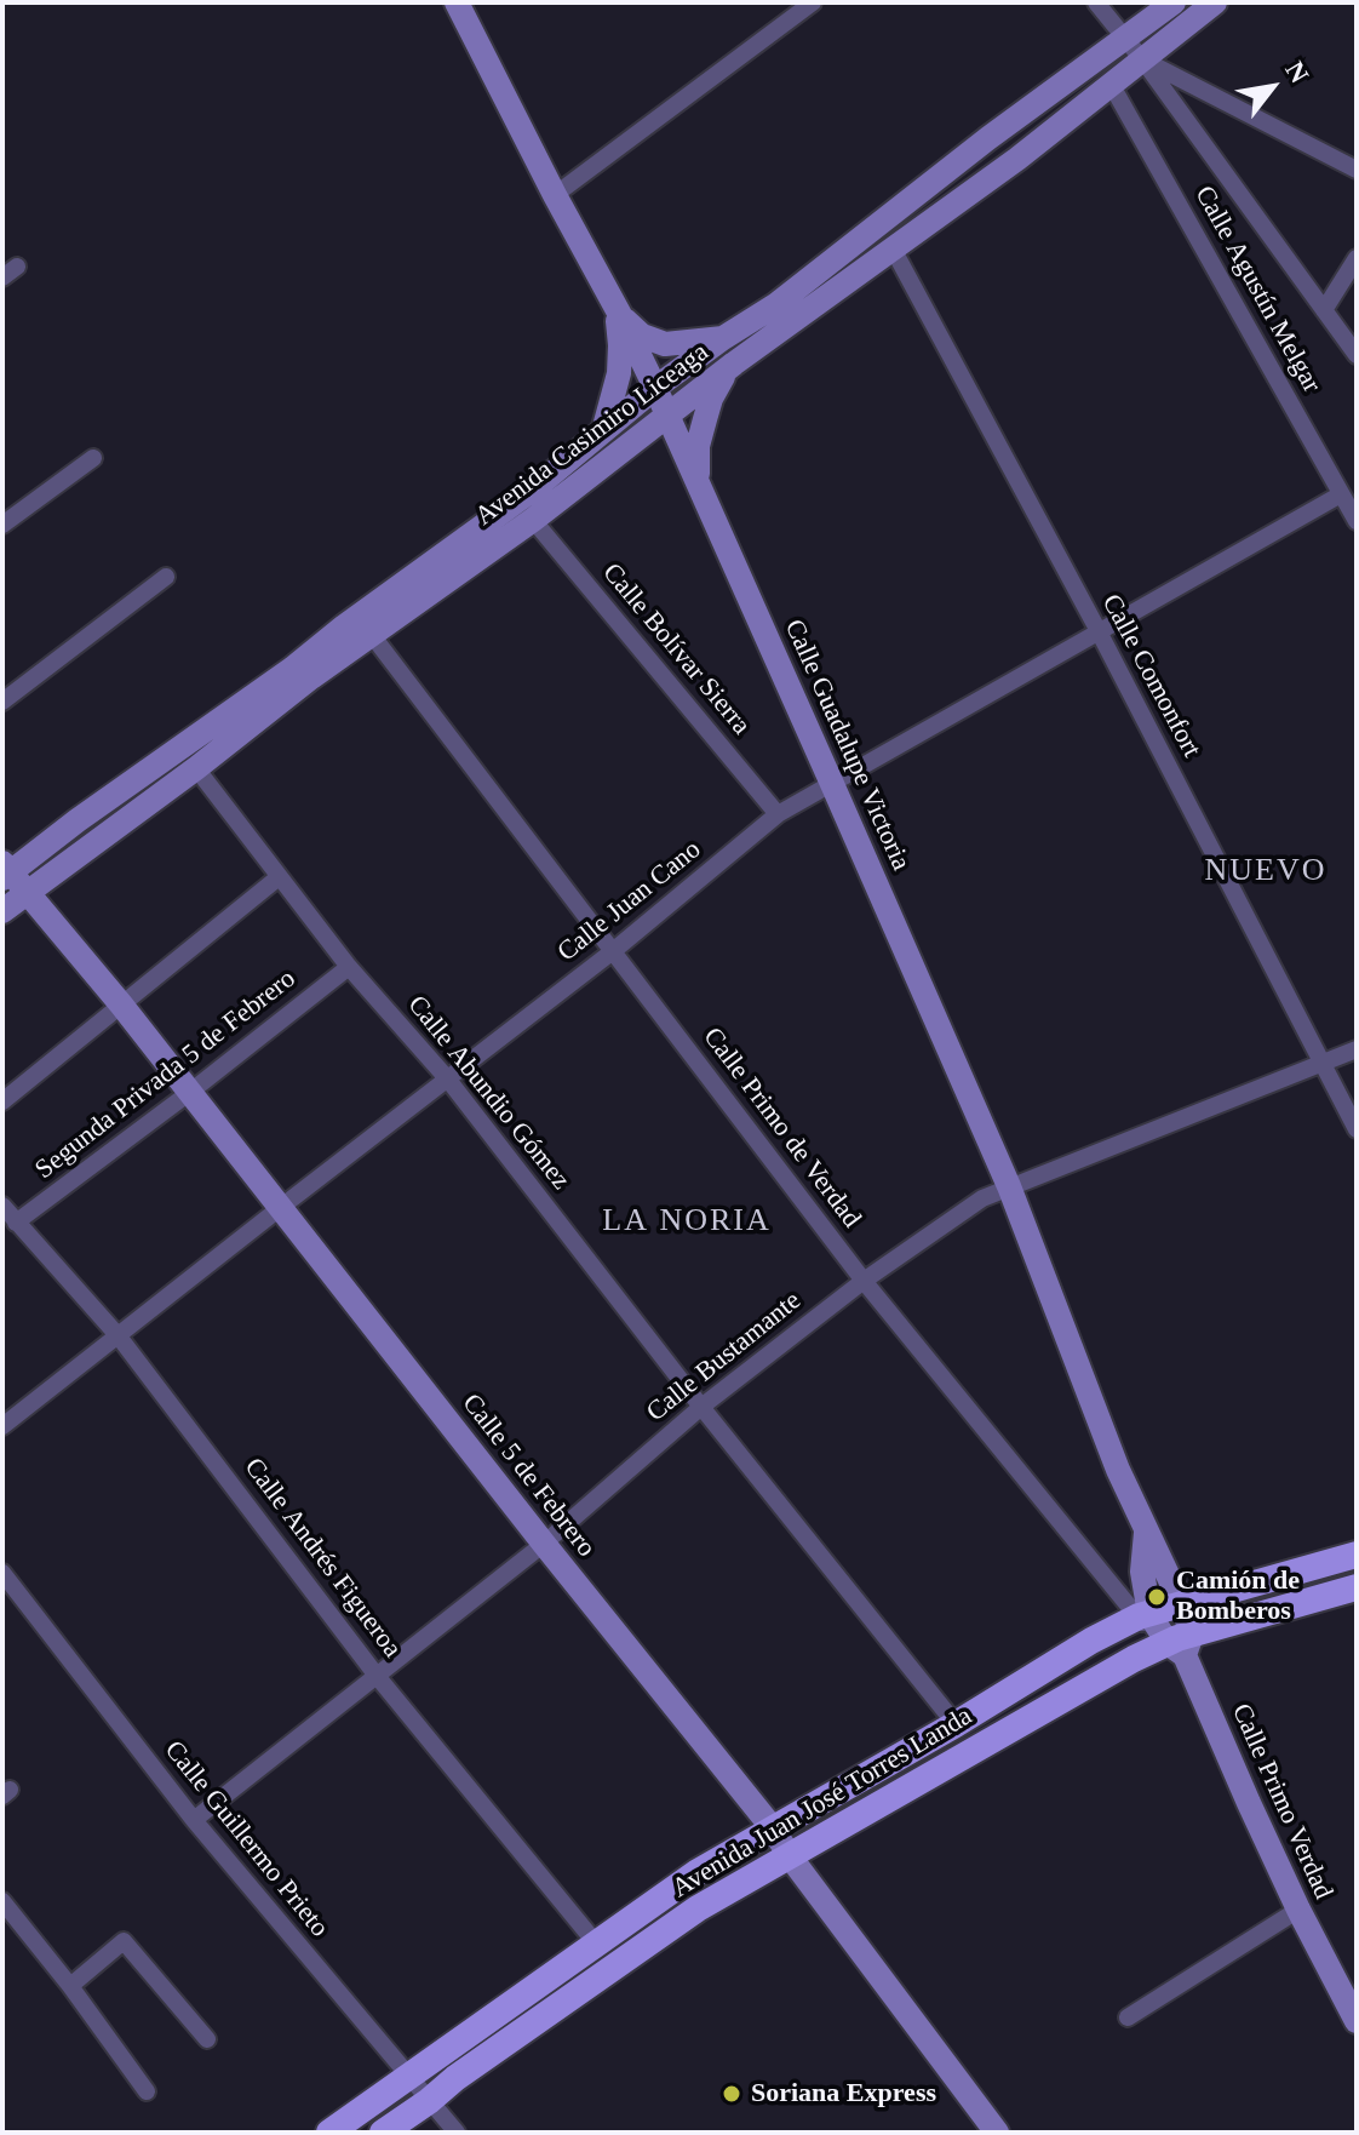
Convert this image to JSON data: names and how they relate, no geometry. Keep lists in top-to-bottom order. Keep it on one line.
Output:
{"streets":{"main road":["Avenida Juan José Torres Landa"],"street":["Calle Agustín Melgar","Avenida Casimiro Liceaga","Calle Bolívar Sierra","Calle Comonfort","Calle Guadalupe Victoria","Calle Juan Cano","Segunda Privada 5 de Febrero","Calle Abundio Gómez","Calle Primo de Verdad","Calle Bustamante","Calle 5 de Febrero","Calle Andrés Figueroa","Calle Primo Verdad","Calle Guillermo Prieto"]},"crossings":[["Calle Agustín Melgar","Avenida Casimiro Liceaga"],["Calle Agustín Melgar","Calle Juan Cano"],["Avenida Casimiro Liceaga","Calle Bolívar Sierra"],["Avenida Casimiro Liceaga","Calle Comonfort"],["Avenida Casimiro Liceaga","Calle Guadalupe Victoria"],["Avenida Casimiro Liceaga","Calle Abundio Gómez"],["Avenida Casimiro Liceaga","Calle Primo de Verdad"],["Avenida Casimiro Liceaga","Calle 5 de Febrero"],["Calle Bolívar Sierra","Calle Juan Cano"],["Calle Comonfort","Calle Juan Cano"],["Calle Comonfort","Calle Bustamante"],["Calle Guadalupe Victoria","Calle Juan Cano"],["Calle Guadalupe Victoria","Calle Primo de Verdad"],["Calle Guadalupe Victoria","Calle Bustamante"],["Calle Guadalupe Victoria","Calle Primo Verdad"],["Calle Guadalupe Victoria","Avenida Juan José Torres Landa"],["Calle Juan Cano","Calle Abundio Gómez"],["Calle Juan Cano","Calle Primo de Verdad"],["Calle Juan Cano","Calle 5 de Febrero"],["Calle Juan Cano","Calle Andrés Figueroa"],["Segunda Privada 5 de Febrero","Calle Abundio Gómez"],["Segunda Privada 5 de Febrero","Calle 5 de Febrero"],["Segunda Privada 5 de Febrero","Calle Andrés Figueroa"],["Calle Abundio Gómez","Calle Bustamante"],["Calle Abundio Gómez","Avenida Juan José Torres Landa"],["Calle Primo de Verdad","Calle Bustamante"],["Calle Primo de Verdad","Avenida Juan José Torres Landa"],["Calle Bustamante","Calle 5 de Febrero"],["Calle Bustamante","Calle Andrés Figueroa"],["Calle Bustamante","Calle Guillermo Prieto"],["Calle 5 de Febrero","Avenida Juan José Torres Landa"],["Calle Andrés Figueroa","Avenida Juan José Torres Landa"],["Calle Primo Verdad","Avenida Juan José Torres Landa"],["Avenida Juan José Torres Landa","Calle Guillermo Prieto"]],"districts":["NUEVO","LA NORIA"],"places":["Camión de Bomberos","Soriana Express"],"north":"top right"}
